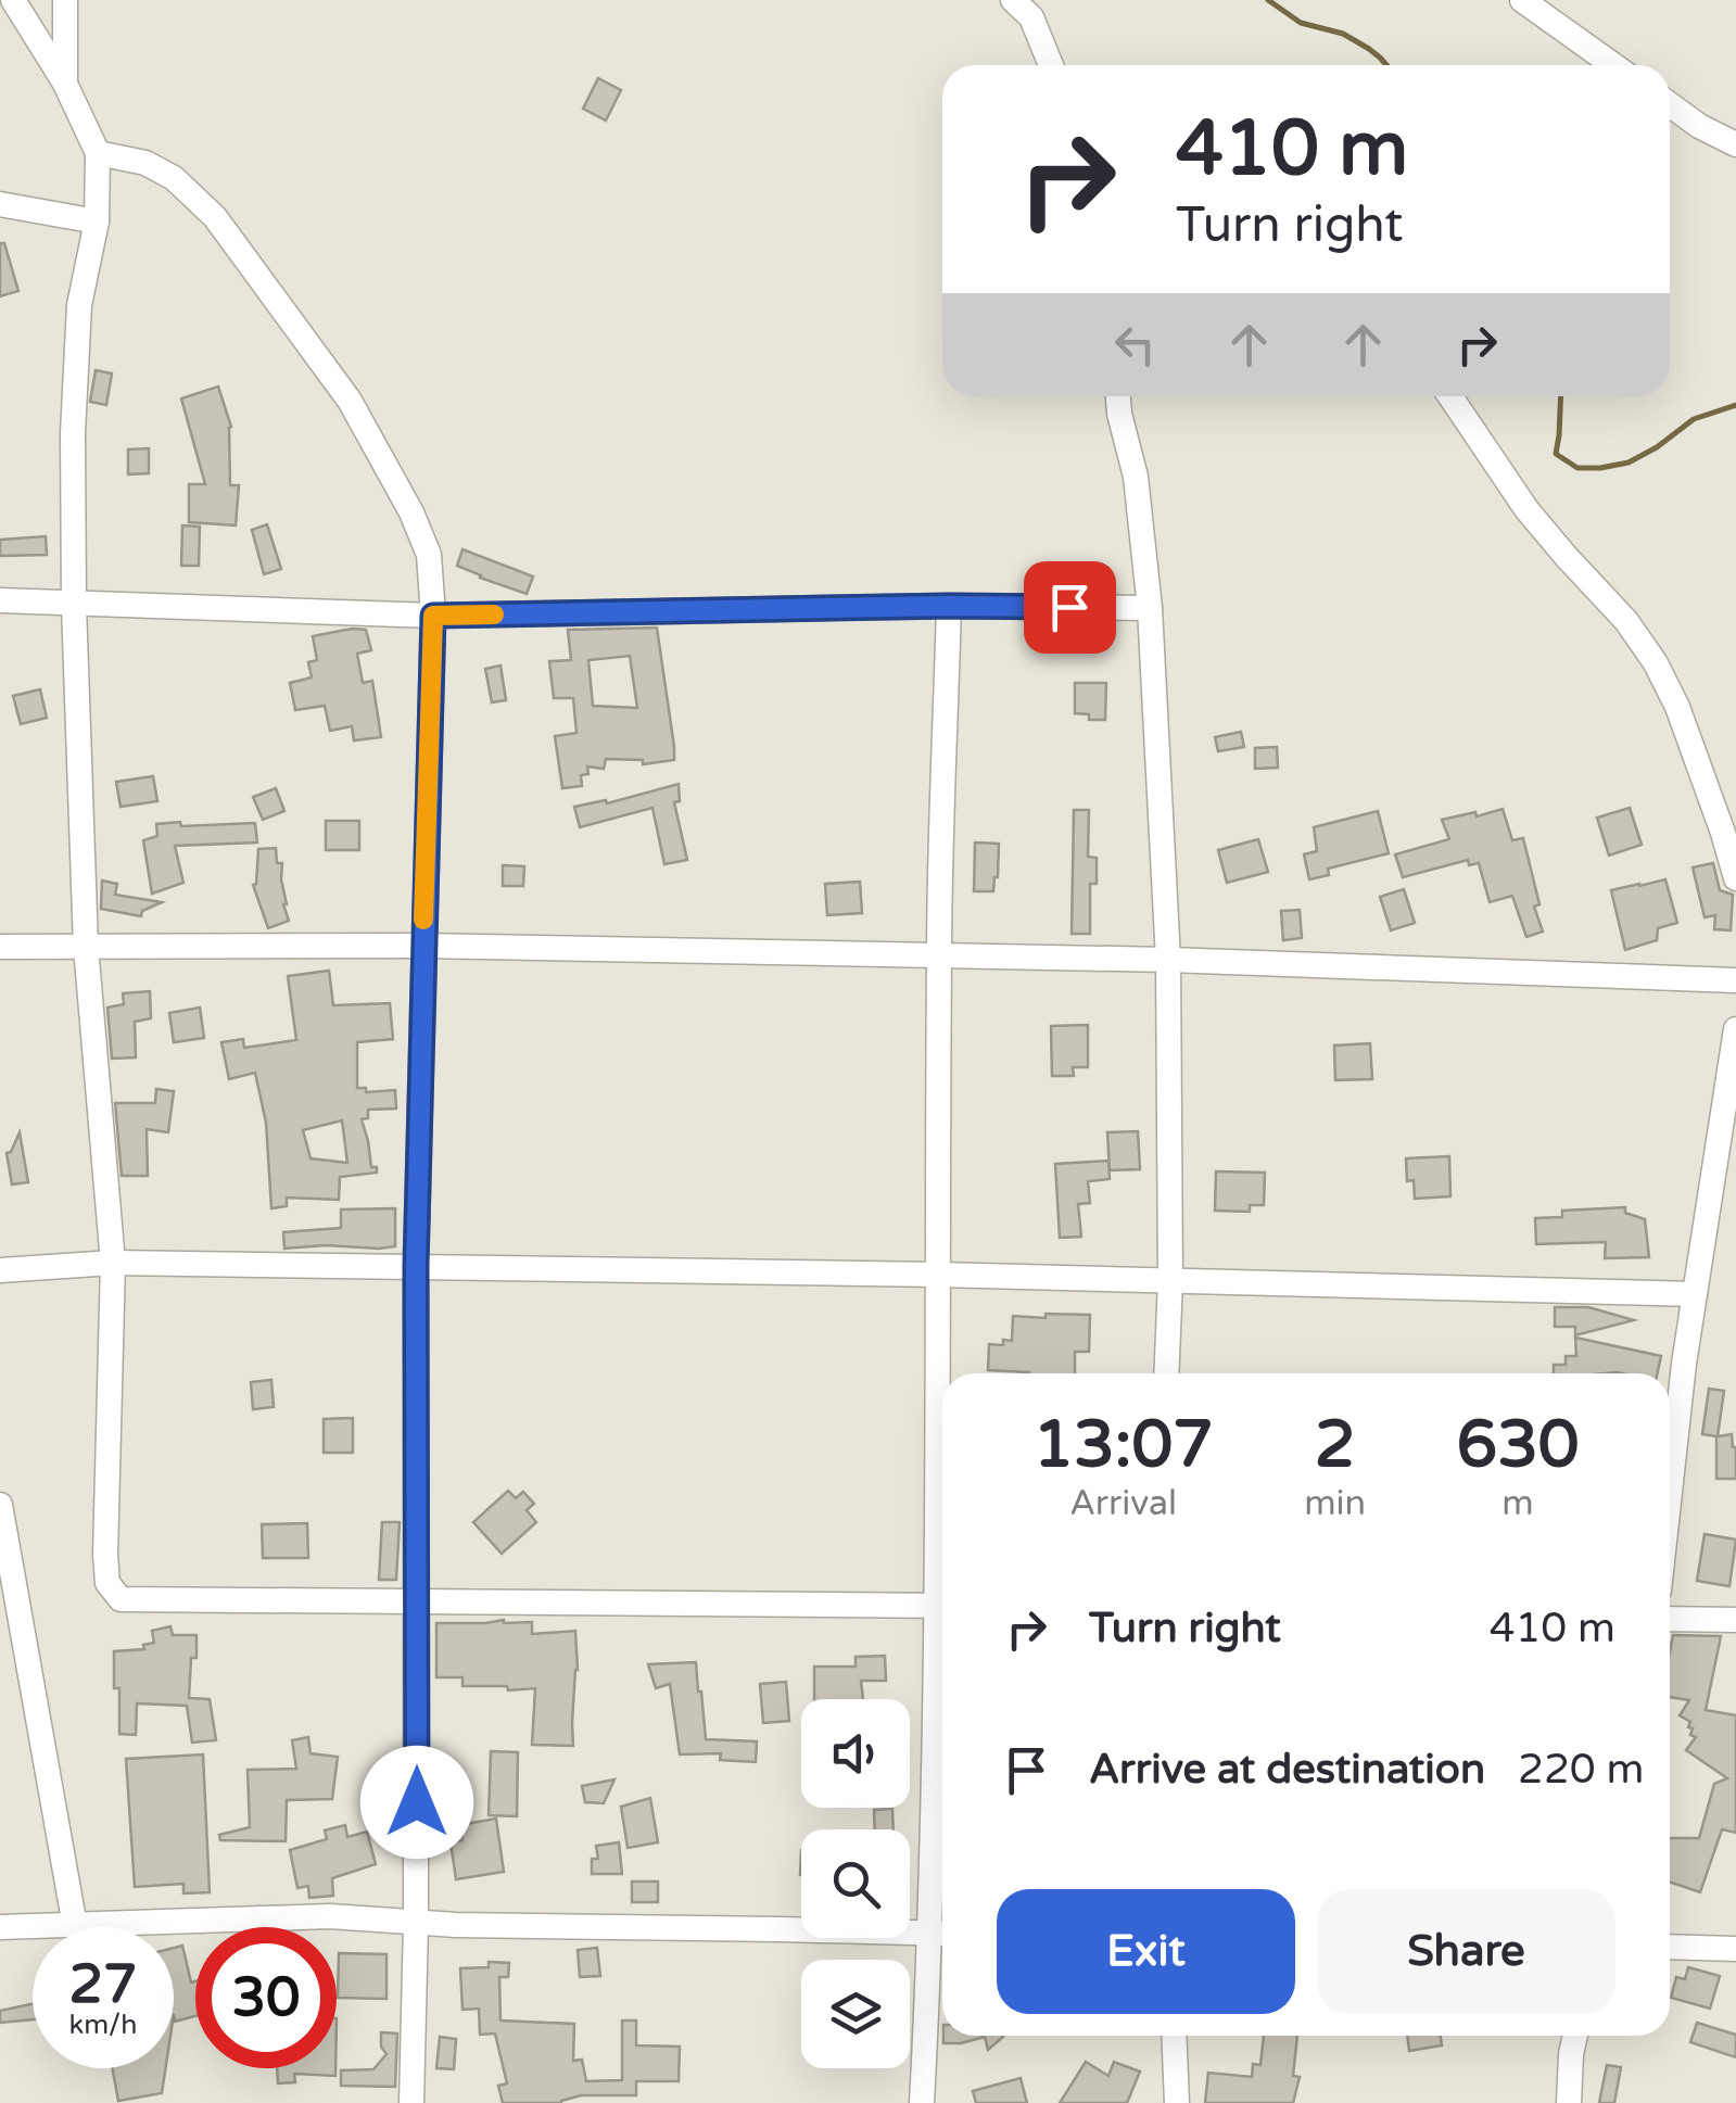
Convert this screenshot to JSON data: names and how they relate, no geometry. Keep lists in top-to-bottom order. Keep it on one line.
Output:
{"page":{"turn":["410 m","Turn right"],"eta":["13:07","Arrival","2","min","630","m"],"list":[{"name":"Turn right","value":"410 m"},{"name":"Arrive at destination","value":"220 m"}],"buttons":["Exit","Share"],"speed":"27 km/h","limit":"30"}}
